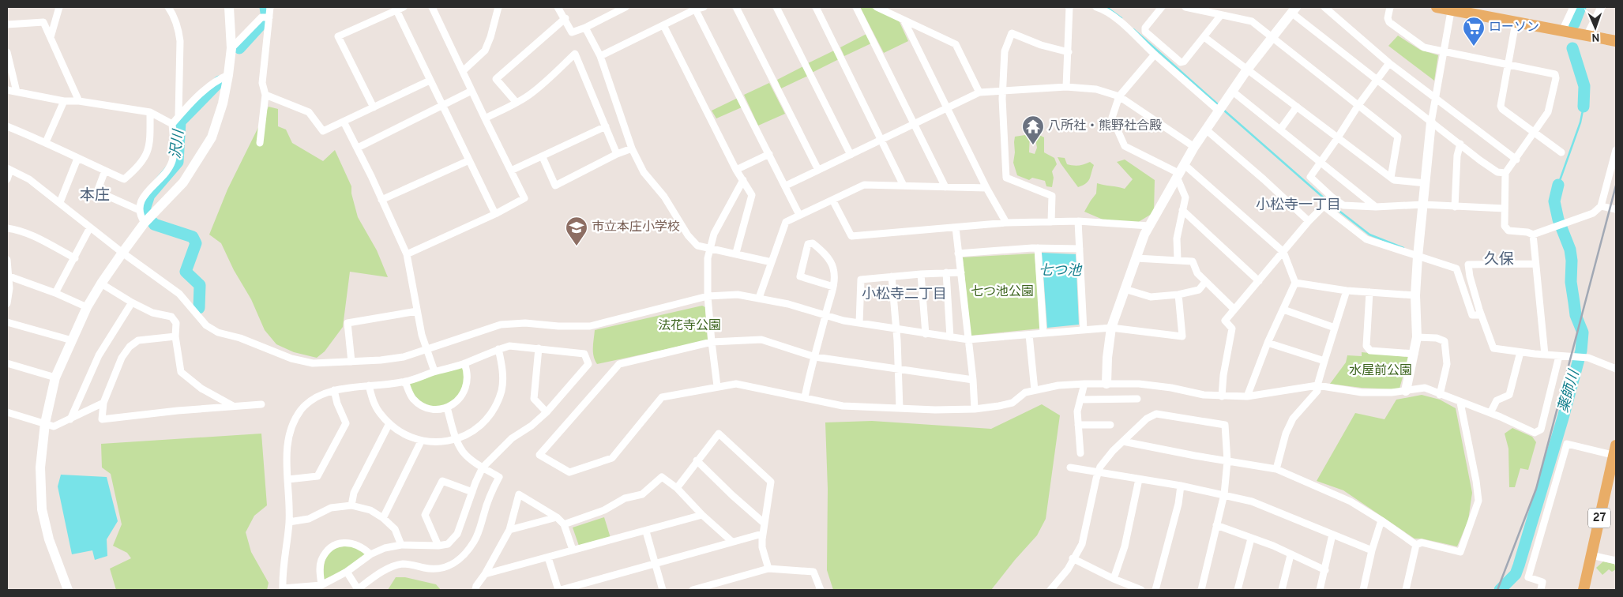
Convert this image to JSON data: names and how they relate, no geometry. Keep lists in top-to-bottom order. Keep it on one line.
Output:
{"streets":{"main road":["27"]},"districts":["本庄","小松寺一丁目","久保","小松寺二丁目"],"water":["沢川","七つ池","薬師川"],"parks":["七つ池公園","法花寺公園","水屋前公園"],"places":{"supermarket":["ローソン"],"temple":["八所社・熊野社合殿"],"school or university":["市立本庄小学校"]},"north":"bottom"}
